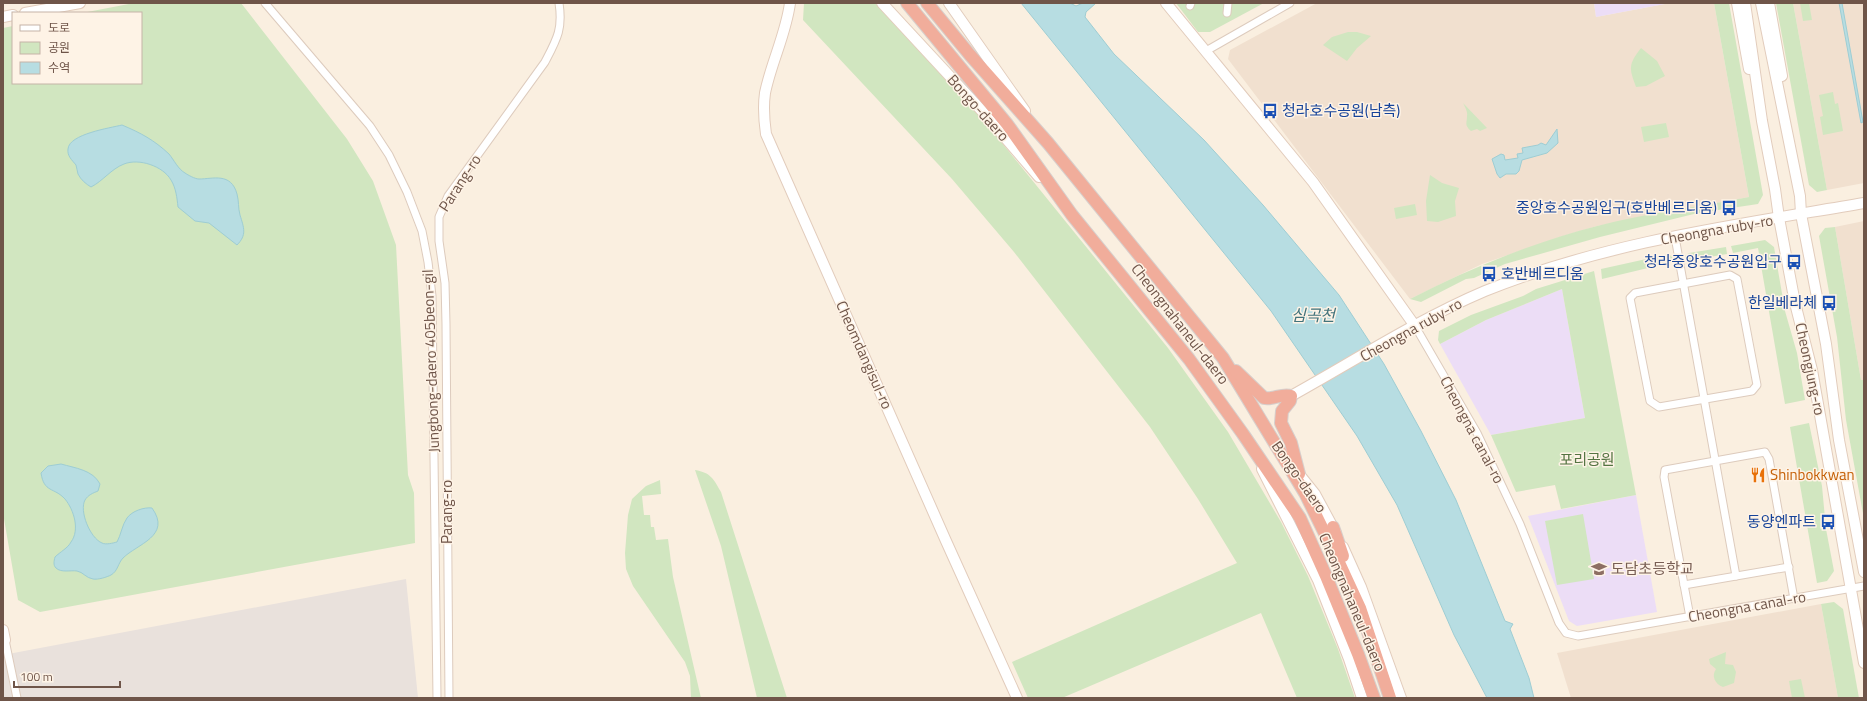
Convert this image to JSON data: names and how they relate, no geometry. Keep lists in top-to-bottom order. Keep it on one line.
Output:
{"streets":{"highway":["Cheongnahaneul-daero"],"street":["Bongo-daero","Parang-ro","Cheongna ruby-ro","Cheomdangisul-ro","Jungbong-daero 405beon-gil","Cheongjung-ro","Cheongna canal-ro"]},"crossings":[["Bongo-daero","Cheongnahaneul-daero"],["Cheongna ruby-ro","Cheongjung-ro"],["Cheongna ruby-ro","Cheongna canal-ro"],["Cheongjung-ro","Cheongna canal-ro"]],"water":["심곡천"],"parks":["포리공원"],"places":{"bus stop":["청라호수공원(남측)","중앙호수공원입구(호반베르디움)","청라중앙호수공원입구","호반베르디움","한일베라체","동양엔파트"],"restaurant":["Shinbokkwan"],"school or university":["도담초등학교"]},"legend":["도로","공원","수역"],"scale_bar":"100 m"}
